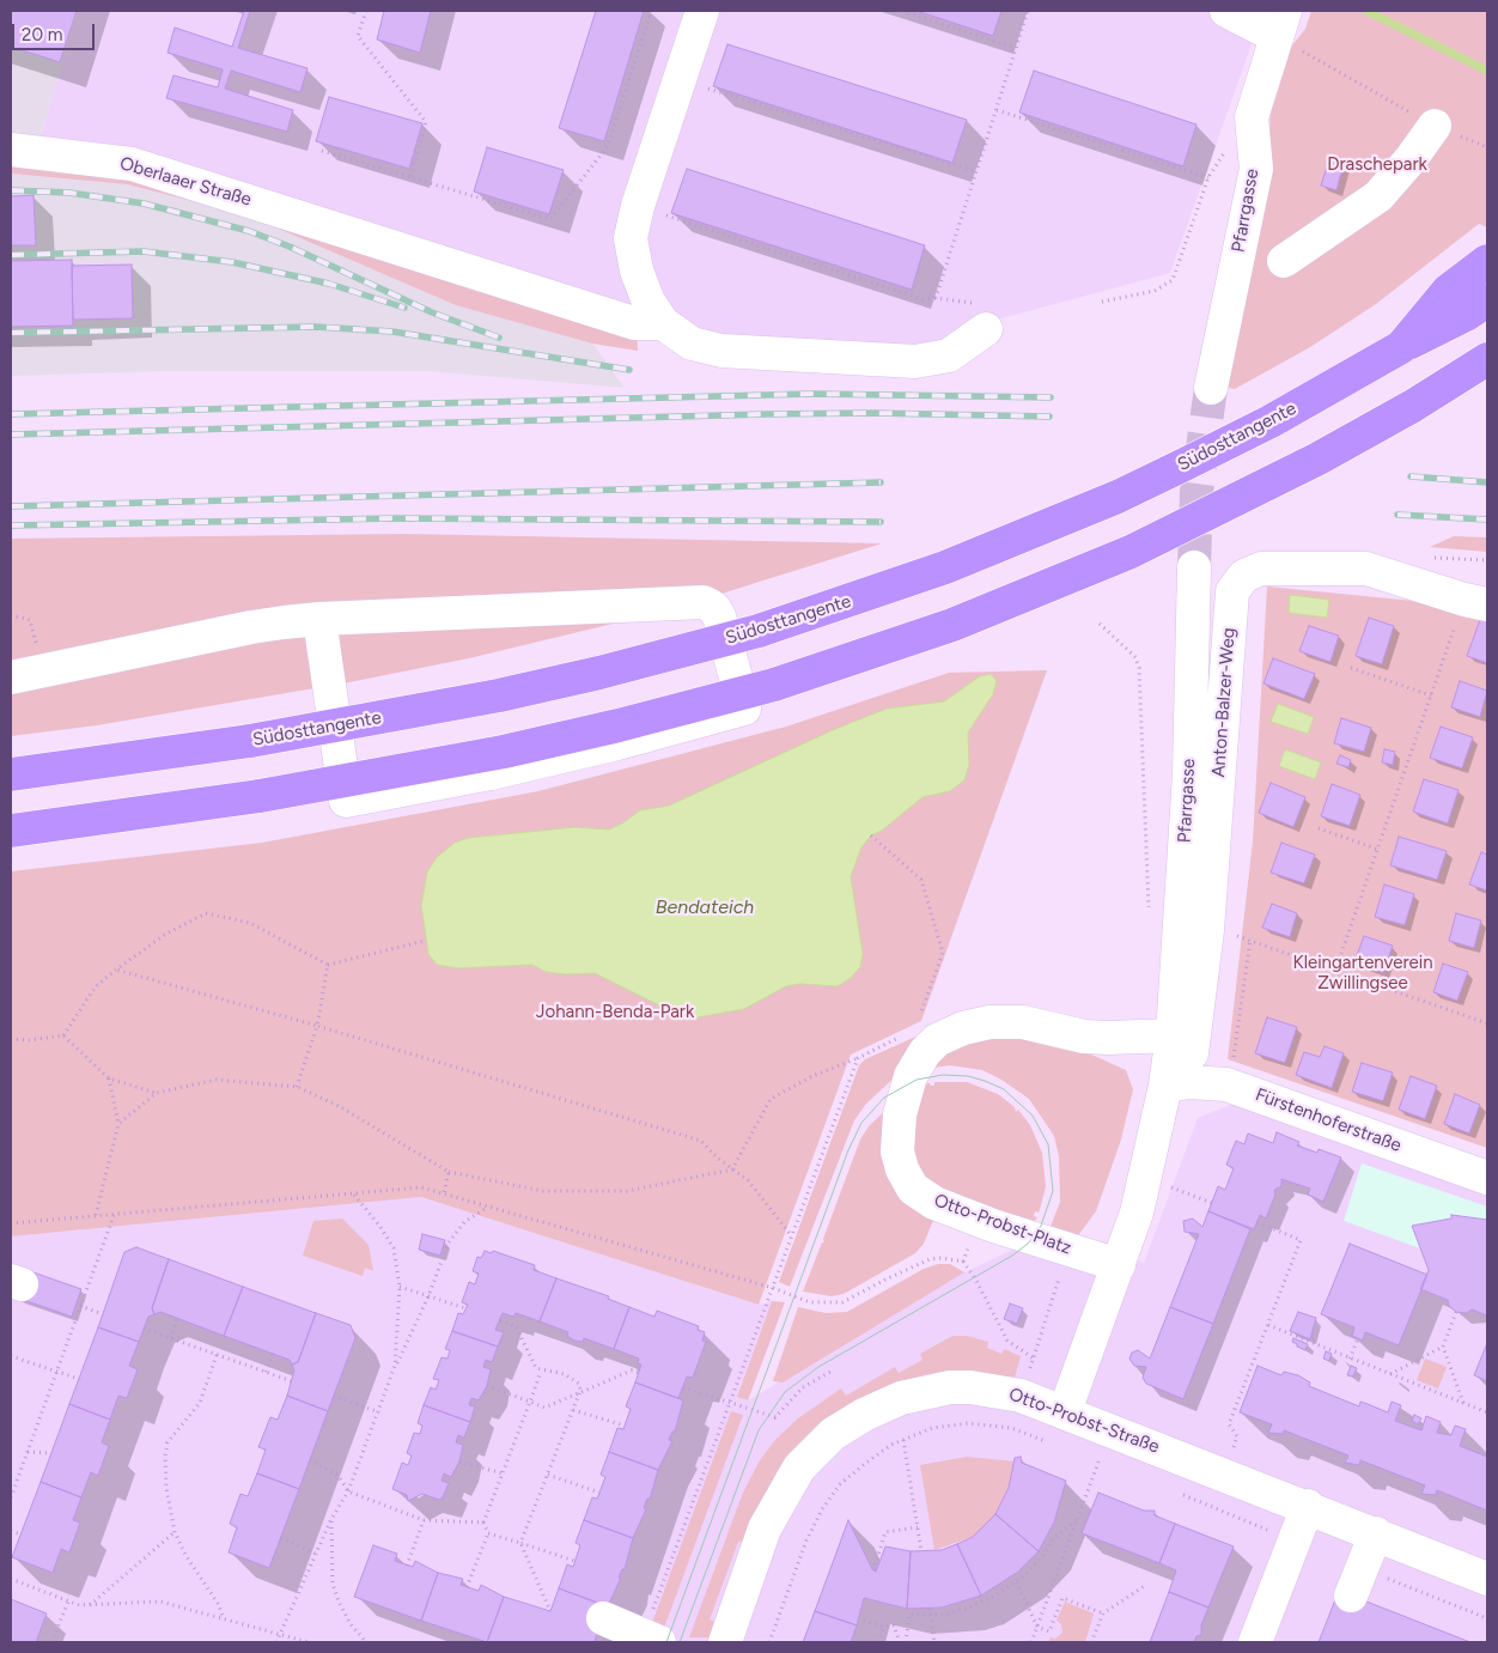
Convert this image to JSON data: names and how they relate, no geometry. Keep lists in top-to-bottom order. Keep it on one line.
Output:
{"streets":{"highway":["Südosttangente"],"street":["Oberlaaer Straße","Pfarrgasse","Anton-Balzer-Weg","Fürstenhoferstraße","Otto-Probst-Platz","Otto-Probst-Straße"]},"crossings":[["Pfarrgasse","Otto-Probst-Platz"],["Anton-Balzer-Weg","Fürstenhoferstraße"]],"water":["Bendateich"],"parks":["Draschepark","Kleingartenverein Zwillingsee","Johann-Benda-Park"],"scale_bar":"20 m"}
